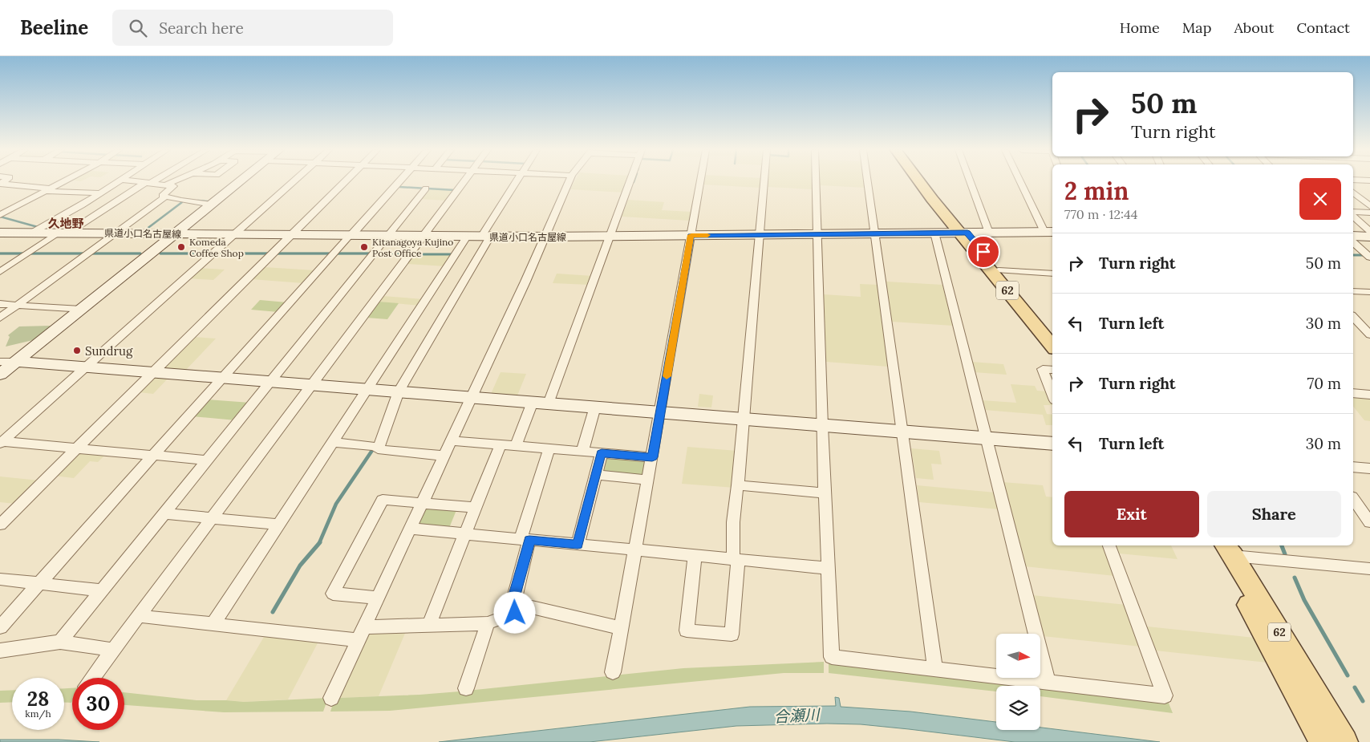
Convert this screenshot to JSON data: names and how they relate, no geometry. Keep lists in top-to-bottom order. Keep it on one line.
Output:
{"streets":{"main road":["62"],"street":["県道小口名古屋線"]},"crossings":[["県道小口名古屋線","62"]],"districts":["久地野"],"water":["合瀬川"],"places":["Komeda Coffee Shop","Kitanagoya Kujino Post Office","Sundrug"],"north":"right","page":{"header":"Beeline","search":"Search here","nav":["Home","Map","About","Contact"],"turn":["50 m","Turn right"],"heading":["2 min","770 m · 12:44"],"list":[{"name":"Turn right","value":"50 m"},{"name":"Turn left","value":"30 m"},{"name":"Turn right","value":"70 m"},{"name":"Turn left","value":"30 m"}],"buttons":["Exit","Share"],"speed":"28 km/h","limit":"30"}}
